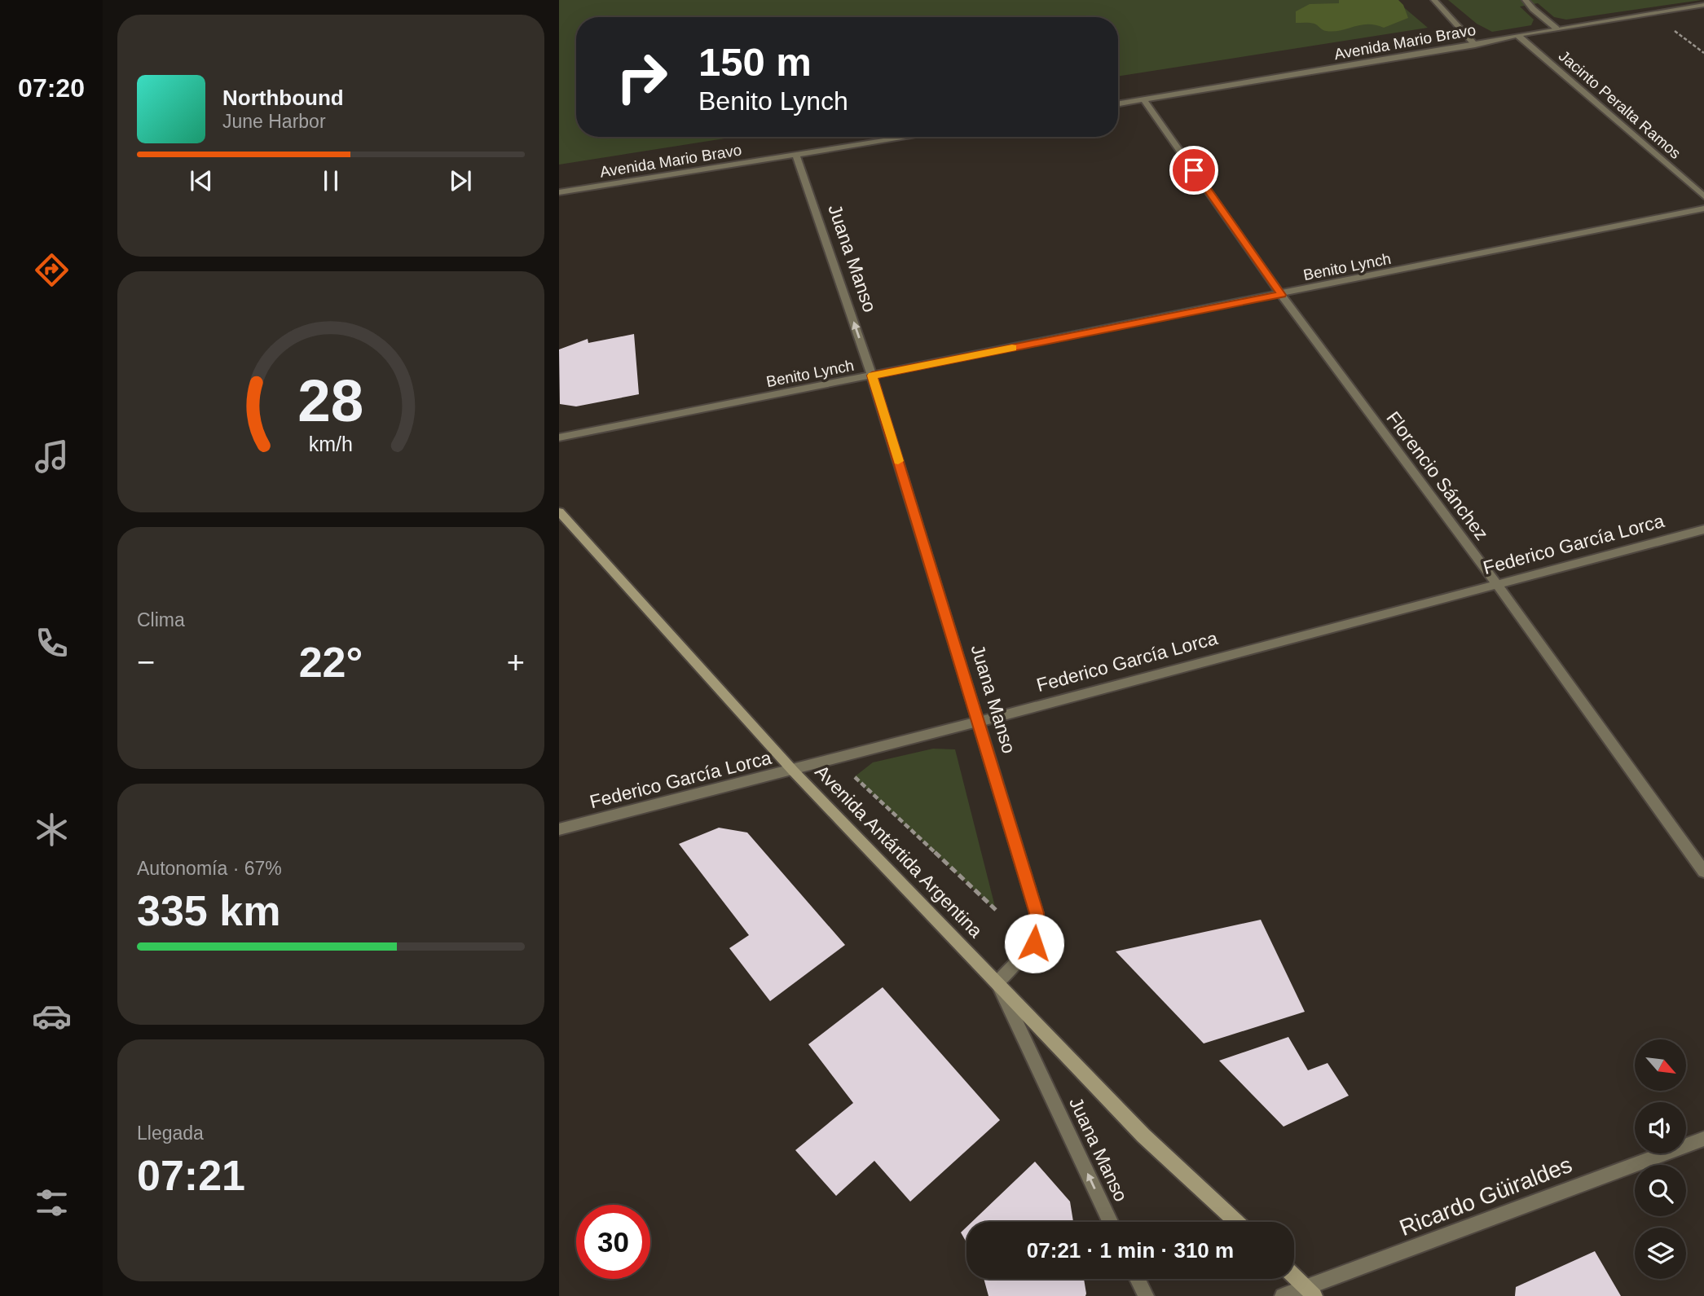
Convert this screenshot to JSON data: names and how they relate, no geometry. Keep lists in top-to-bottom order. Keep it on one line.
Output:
{"streets":{"main road":["Avenida Antártida Argentina"],"street":["Avenida Mario Bravo","Jacinto Peralta Ramos","Juana Manso","Benito Lynch","Florencio Sánchez","Federico García Lorca","Ricardo Güiraldes"]},"crossings":[["Avenida Mario Bravo","Jacinto Peralta Ramos"],["Avenida Mario Bravo","Juana Manso"],["Avenida Mario Bravo","Florencio Sánchez"],["Juana Manso","Benito Lynch"],["Juana Manso","Federico García Lorca"],["Juana Manso","Avenida Antártida Argentina"],["Benito Lynch","Florencio Sánchez"],["Florencio Sánchez","Federico García Lorca"],["Federico García Lorca","Avenida Antártida Argentina"]],"one_way":["Juana Manso"],"north":"bottom right","page":{"tabs":"07:20","turn":["150 m","Benito Lynch"],"song":["Northbound","June Harbor"],"tile":["Clima",["Autonomía · 67%","335 km"],["Llegada","07:21"]],"heat":["−","22°","+"],"limit":"30","trip":"07:21 · 1 min · 310 m","gauge":["28","km/h"]}}
